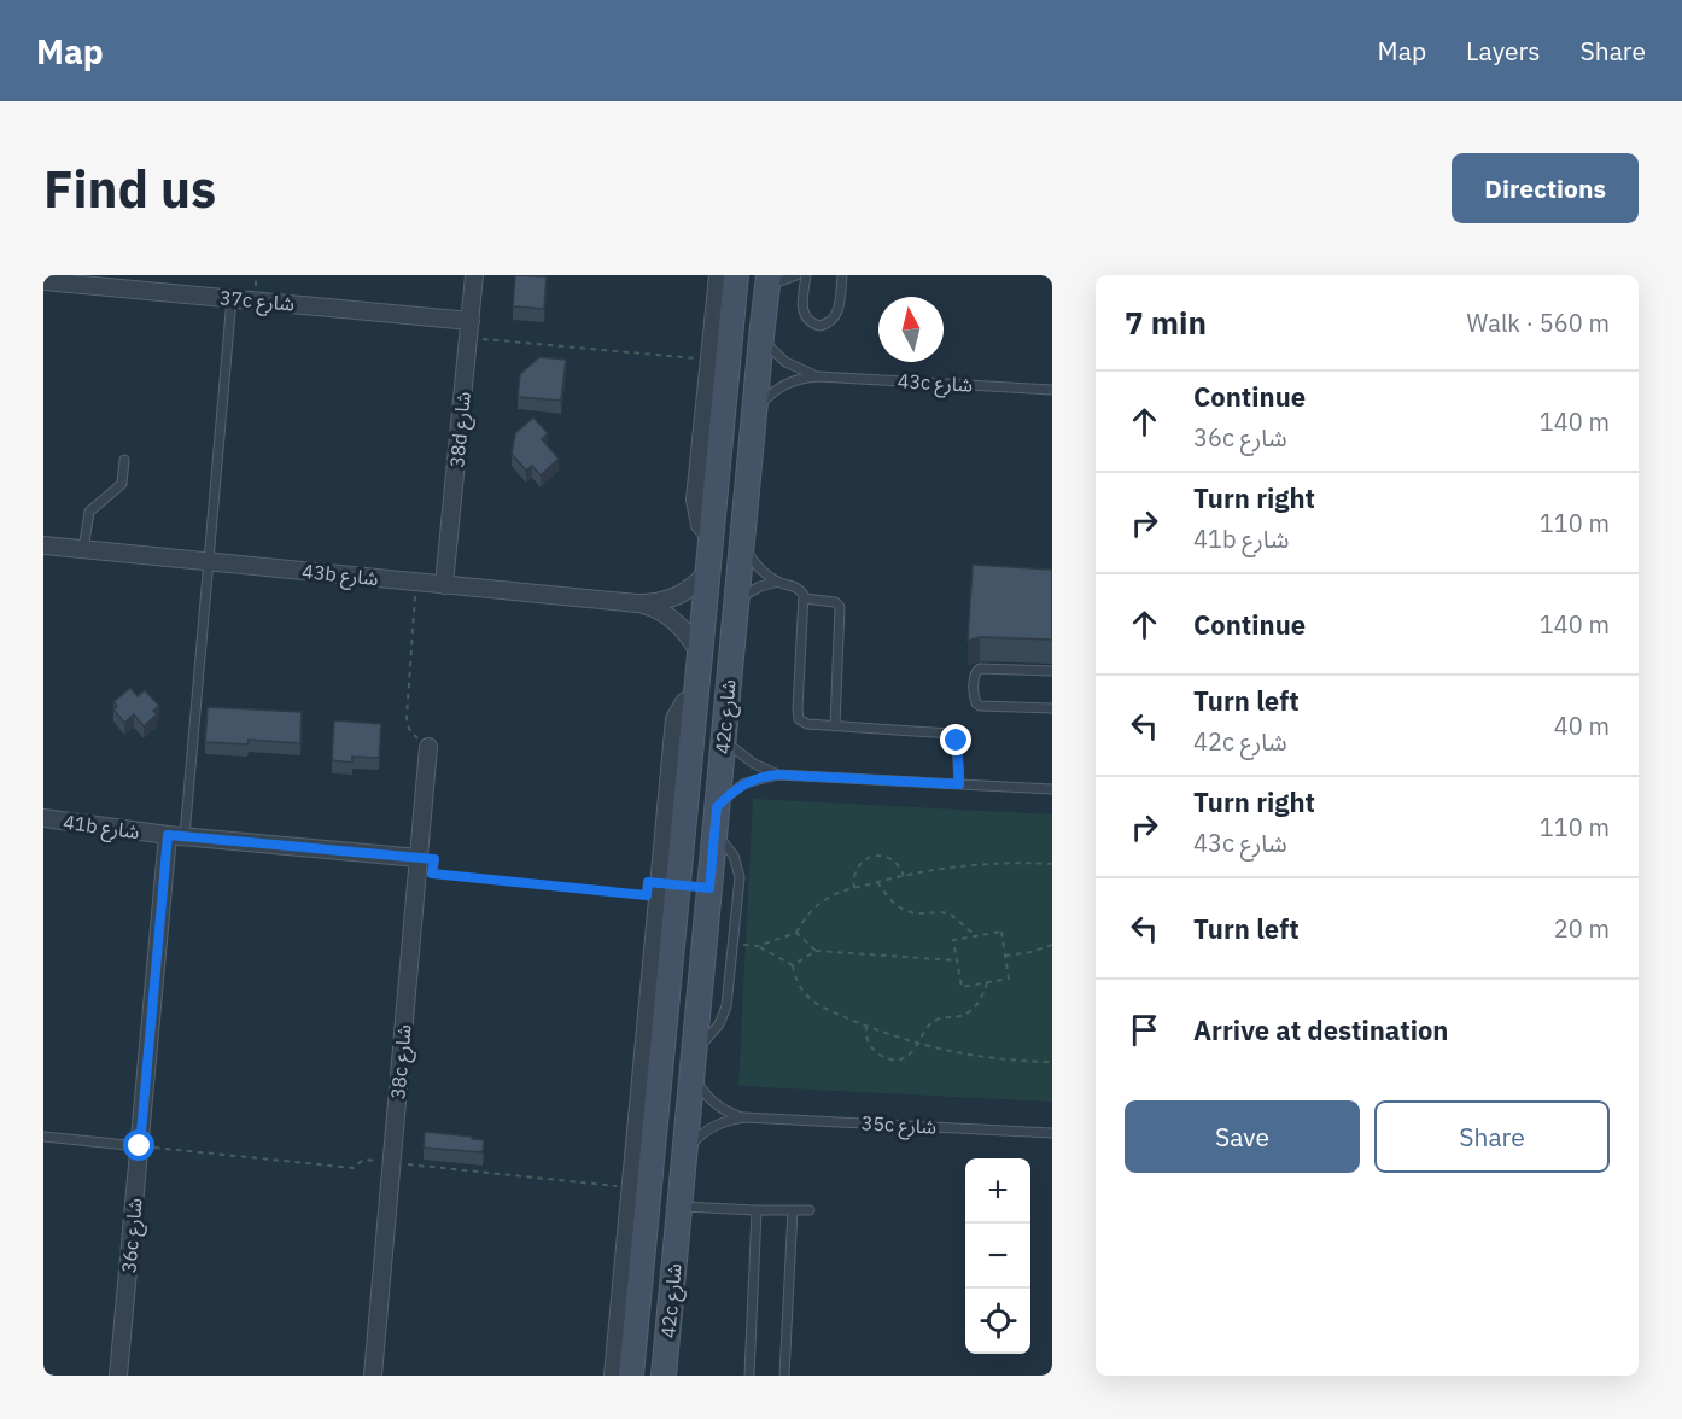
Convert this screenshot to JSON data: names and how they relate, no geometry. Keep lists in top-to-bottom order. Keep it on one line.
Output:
{"streets":{"street":["37c شارع","38d شارع","43b شارع","42c شارع","41b شارع","38c شارع","36c شارع"],"lane":["43c شارع","35c شارع"]},"crossings":[["37c شارع","38d شارع"],["43c شارع","42c شارع"],["38d شارع","43b شارع"],["43b شارع","42c شارع"],["42c شارع","35c شارع"],["41b شارع","38c شارع"],["41b شارع","36c شارع"]],"north":"top","page":{"header":"Map","nav":["Map","Layers","Share"],"buttons":["Directions",["Save","Share"]],"title":"Find us","heading":["7 min","Walk · 560 m"],"list":[["Continue","36c شارع","140 m"],["Turn right","41b شارع","110 m"],["Continue","140 m"],["Turn left","42c شارع","40 m"],["Turn right","43c شارع","110 m"],["Turn left","20 m"],"Arrive at destination"],"map_buttons":["+","−"]}}
